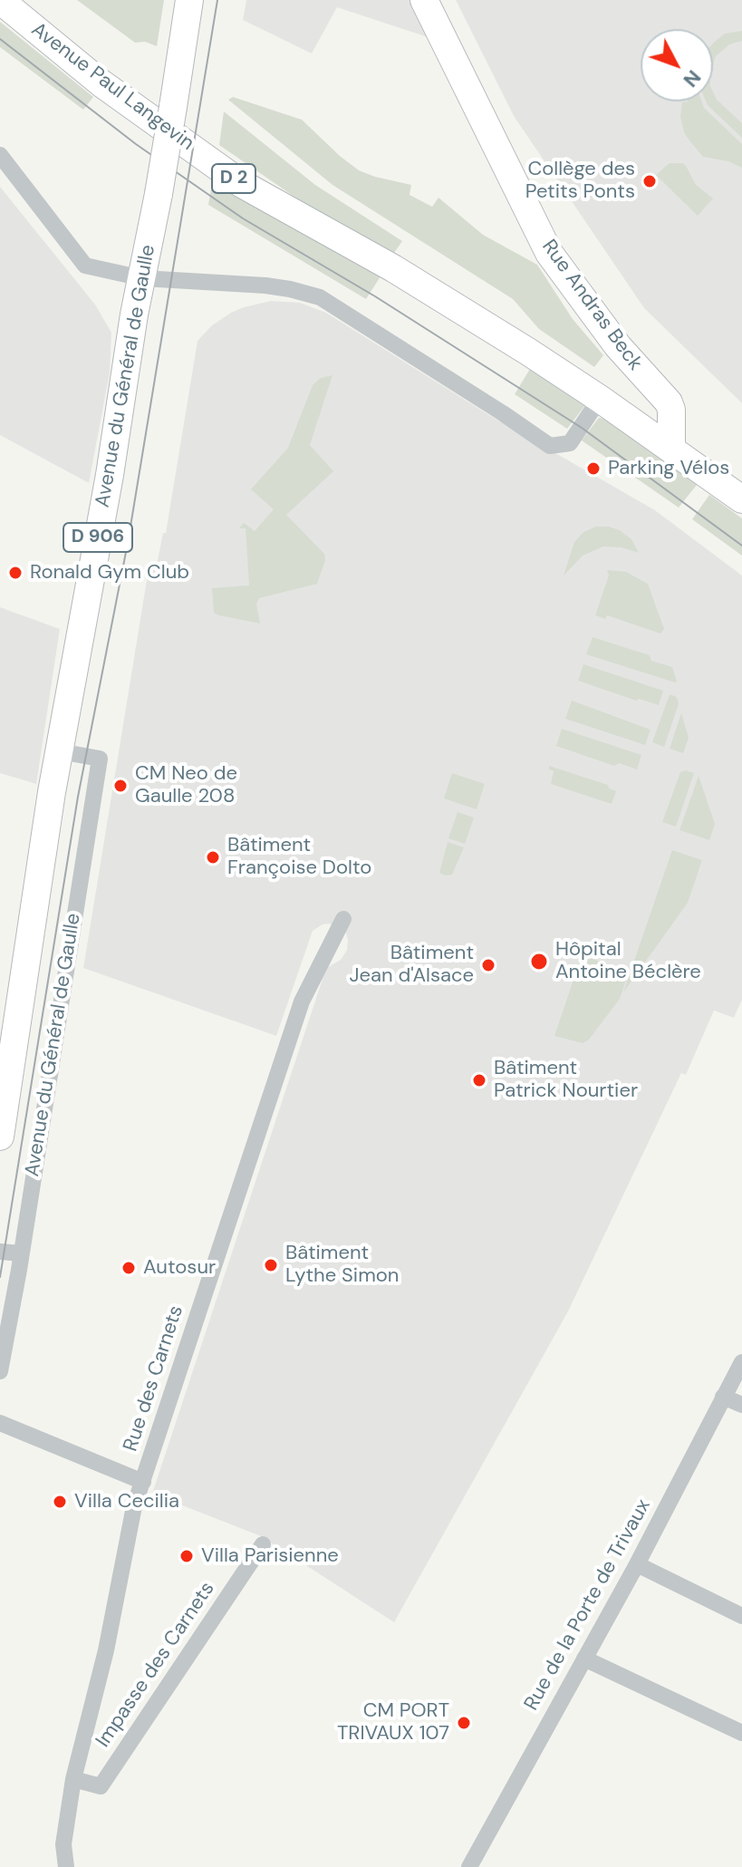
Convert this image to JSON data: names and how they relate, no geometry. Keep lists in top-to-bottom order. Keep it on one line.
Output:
{"streets":{"main road":["Avenue Paul Langevin","D 2","Rue Andras Beck","Avenue du Général de Gaulle","D 906"],"street":["Rue des Carnets","Rue de la Porte de Trivaux","Impasse des Carnets"]},"crossings":[["Avenue Paul Langevin","D 2"],["D 2","Rue Andras Beck"],["Rue des Carnets","Impasse des Carnets"]],"places":["Collège des Petits Ponts","Parking Vélos","Ronald Gym Club","CM Neo de Gaulle 208","Bâtiment Françoise Dolto","Hôpital Antoine Béclère","Bâtiment Jean d'Alsace","Bâtiment Patrick Nourtier","Bâtiment Lythe Simon","Autosur","Villa Cecilia","Villa Parisienne","CM PORT TRIVAUX 107"],"north":"bottom right"}
